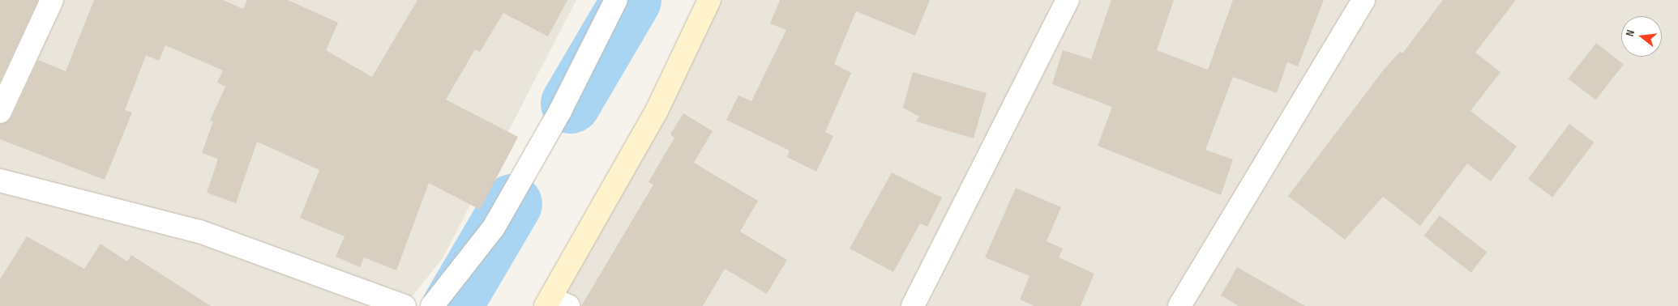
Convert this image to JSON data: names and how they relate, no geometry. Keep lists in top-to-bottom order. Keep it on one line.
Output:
{"north":"left"}
